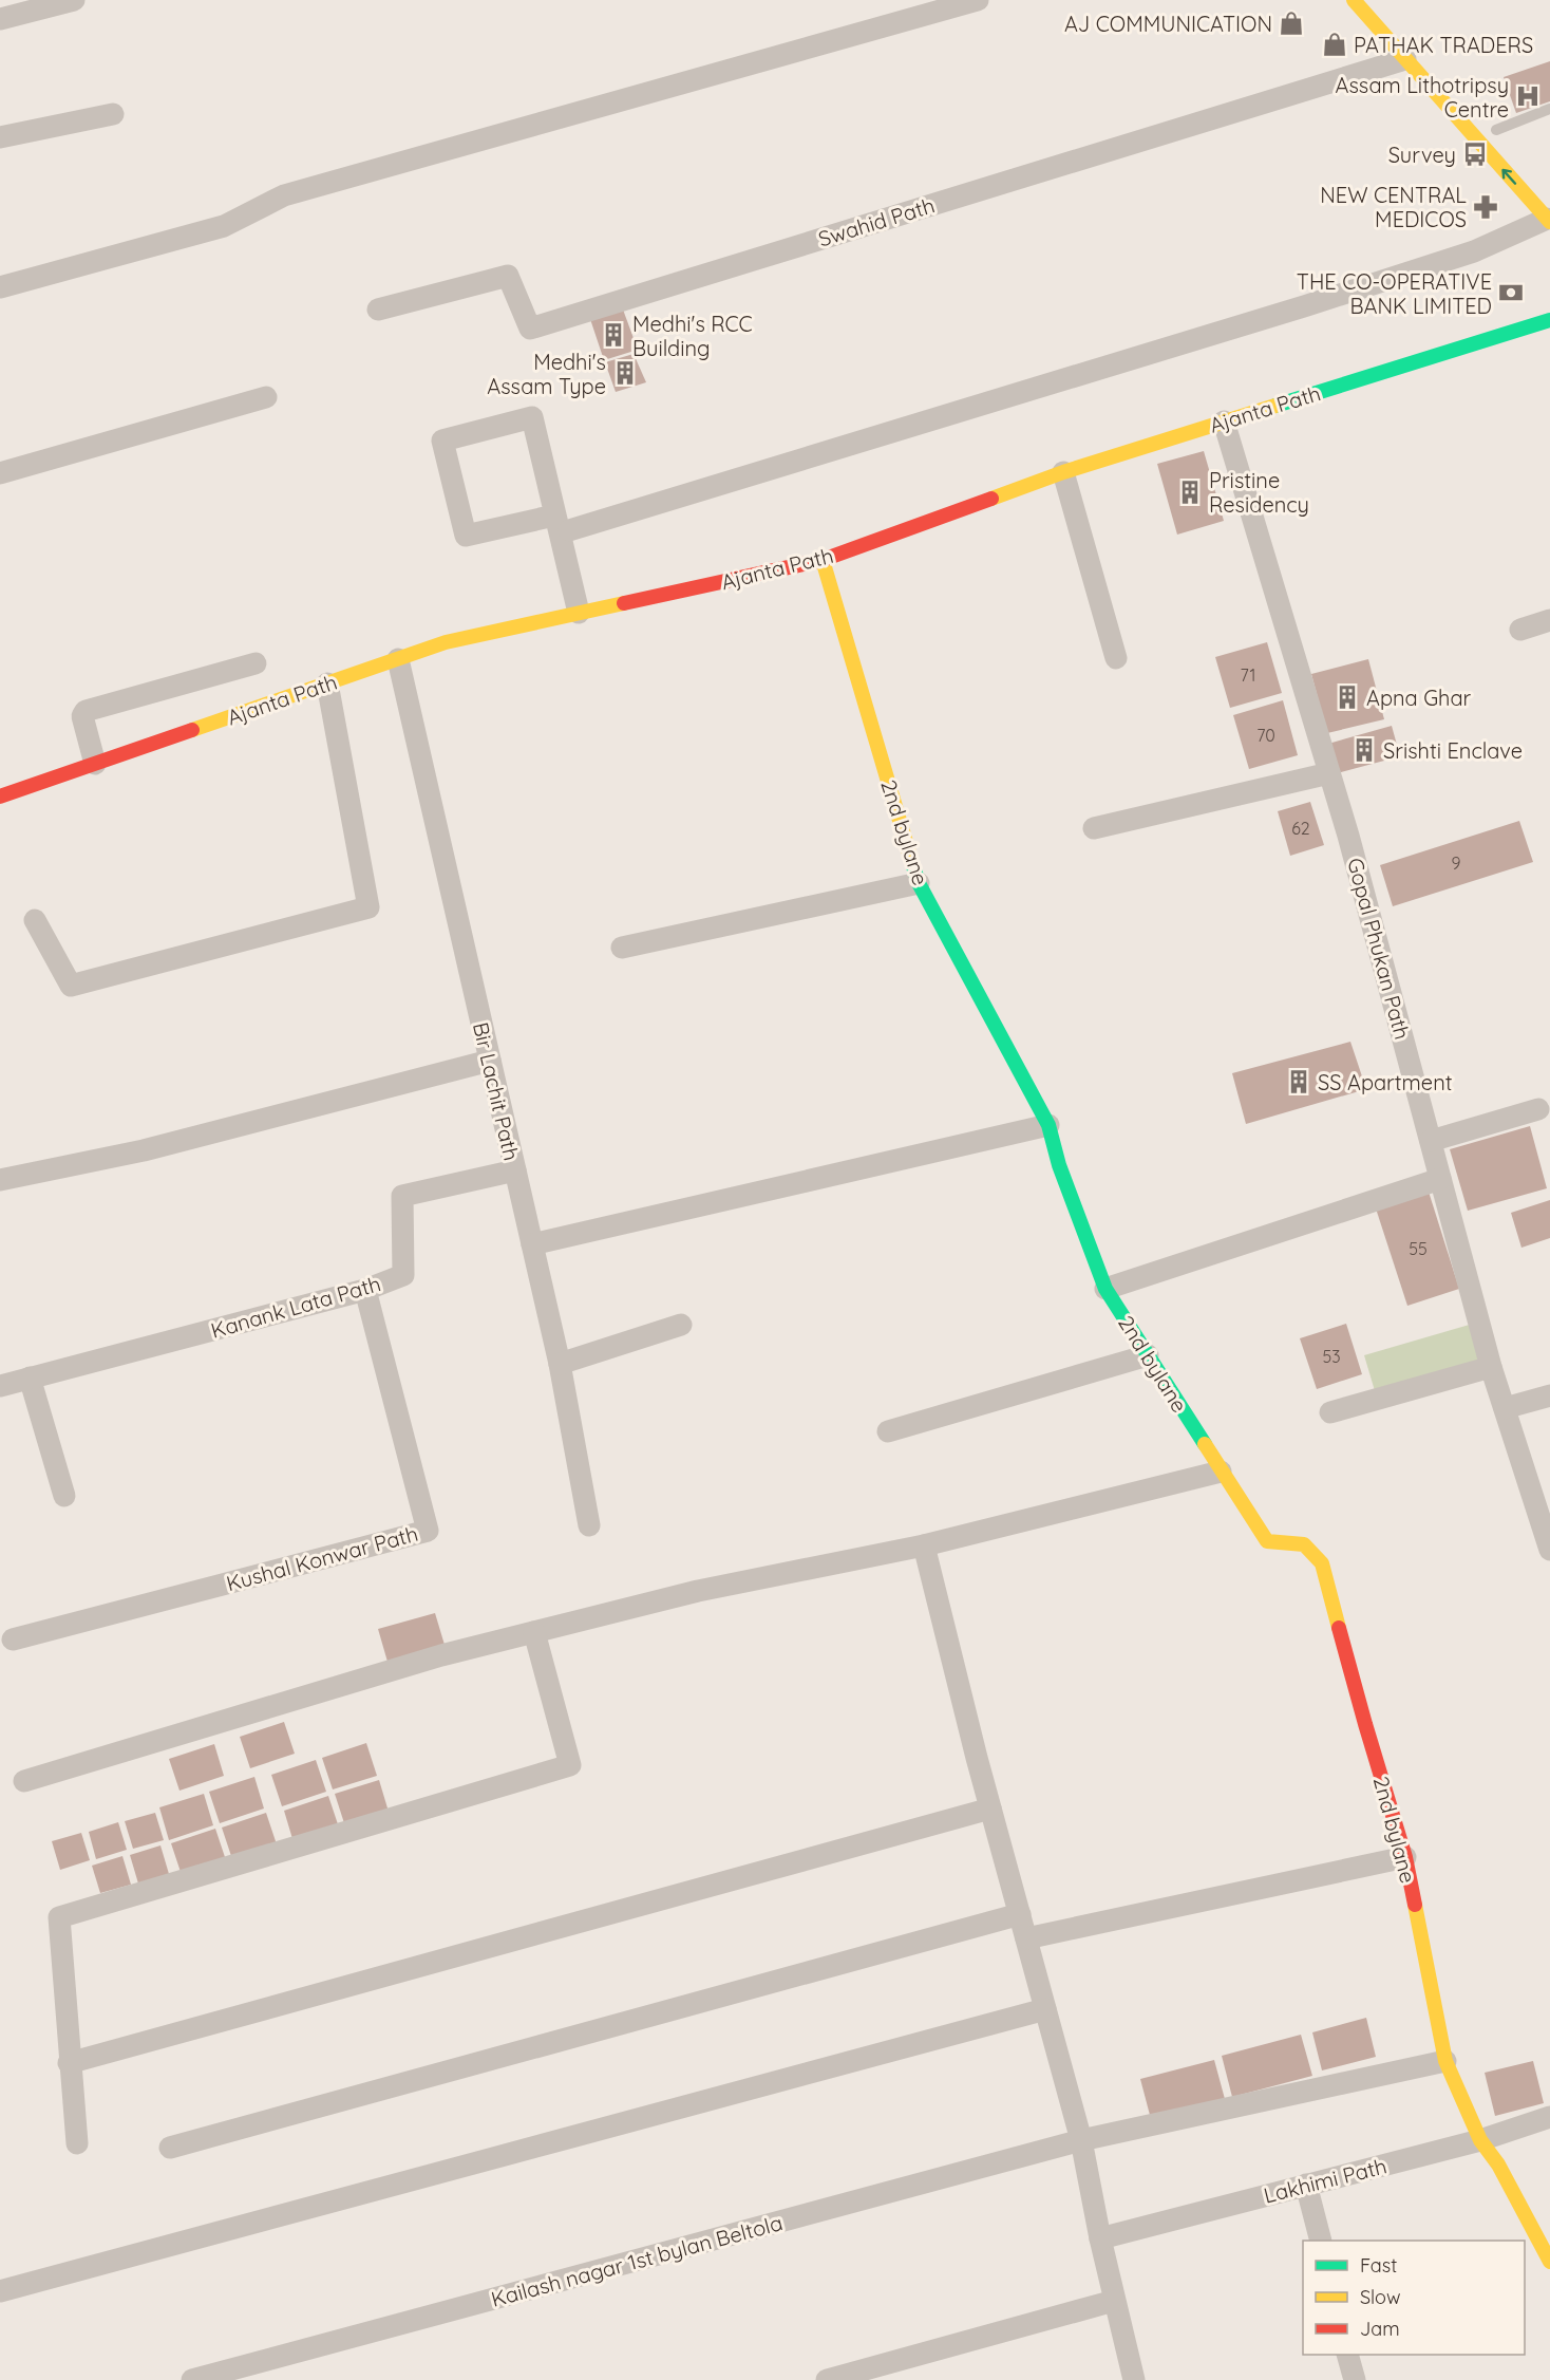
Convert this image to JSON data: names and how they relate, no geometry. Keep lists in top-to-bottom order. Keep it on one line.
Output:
{"streets":{"street":["Swahid Path","Ajanta Path","2nd bylane","Gopal Phukan Path","Bir Lachit Path","Kanank Lata Path","Kushal Konwar Path","Lakhimi Path","Kailash nagar 1st bylan Beltola"]},"crossings":[["Ajanta Path","2nd bylane"],["Ajanta Path","Gopal Phukan Path"],["Ajanta Path","Bir Lachit Path"],["2nd bylane","Lakhimi Path"],["2nd bylane","Kailash nagar 1st bylan Beltola"],["Bir Lachit Path","Kanank Lata Path"],["Kanank Lata Path","Kushal Konwar Path"]],"places":{"shop":["AJ COMMUNICATION","PATHAK TRADERS"],"hospital":["Assam Lithotripsy Centre"],"bus stop":["Survey"],"pharmacy":["NEW CENTRAL MEDICOS"],"bank":["THE CO-OPERATIVE BANK LIMITED"],"building":["Medhi's RCC Building","Medhi's Assam Type","Pristine Residency","Apna Ghar","Srishti Enclave","SS Apartment"]},"house_numbers":["71","70","62","9","55","53"],"legend":["Fast","Slow","Jam"]}
